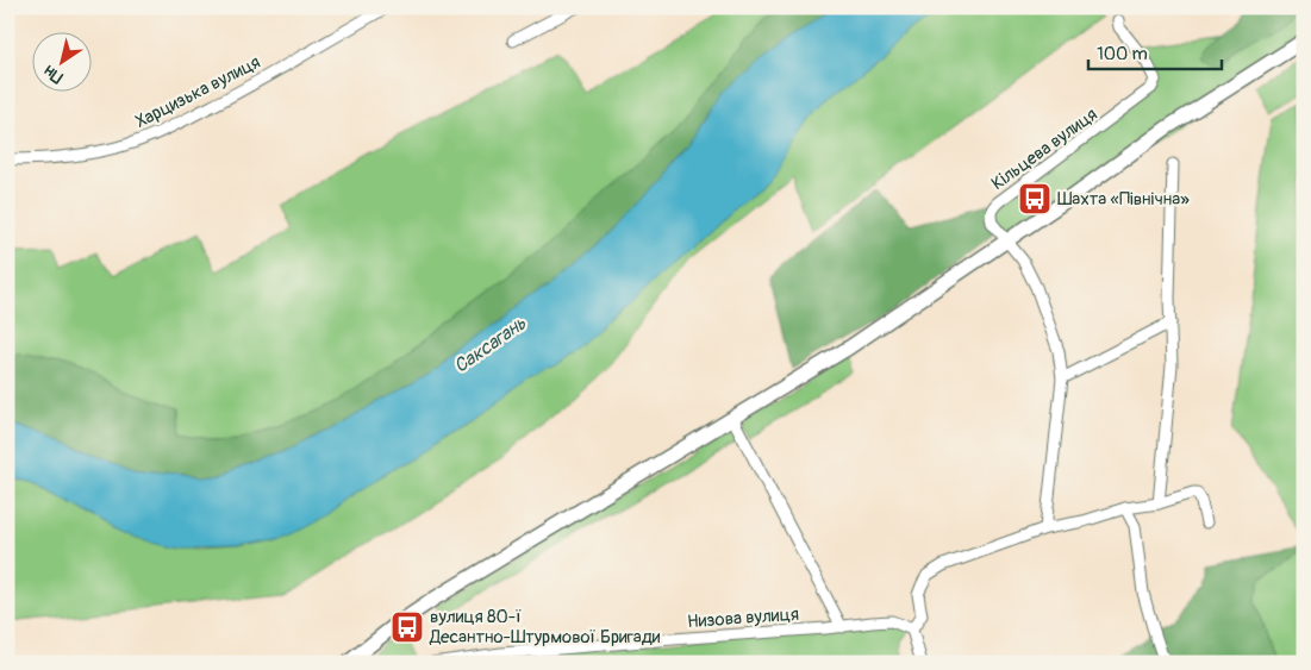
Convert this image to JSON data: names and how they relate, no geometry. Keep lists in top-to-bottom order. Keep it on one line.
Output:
{"streets":{"street":["Харцизька вулиця","Кільцева вулиця","Низова вулиця"]},"water":["Саксагань"],"places":{"bus stop":["Шахта «Північна»","вулиця 80-ї Десантно-Штурмової Бригади"]},"scale_bar":"100 m","north":"bottom left"}
